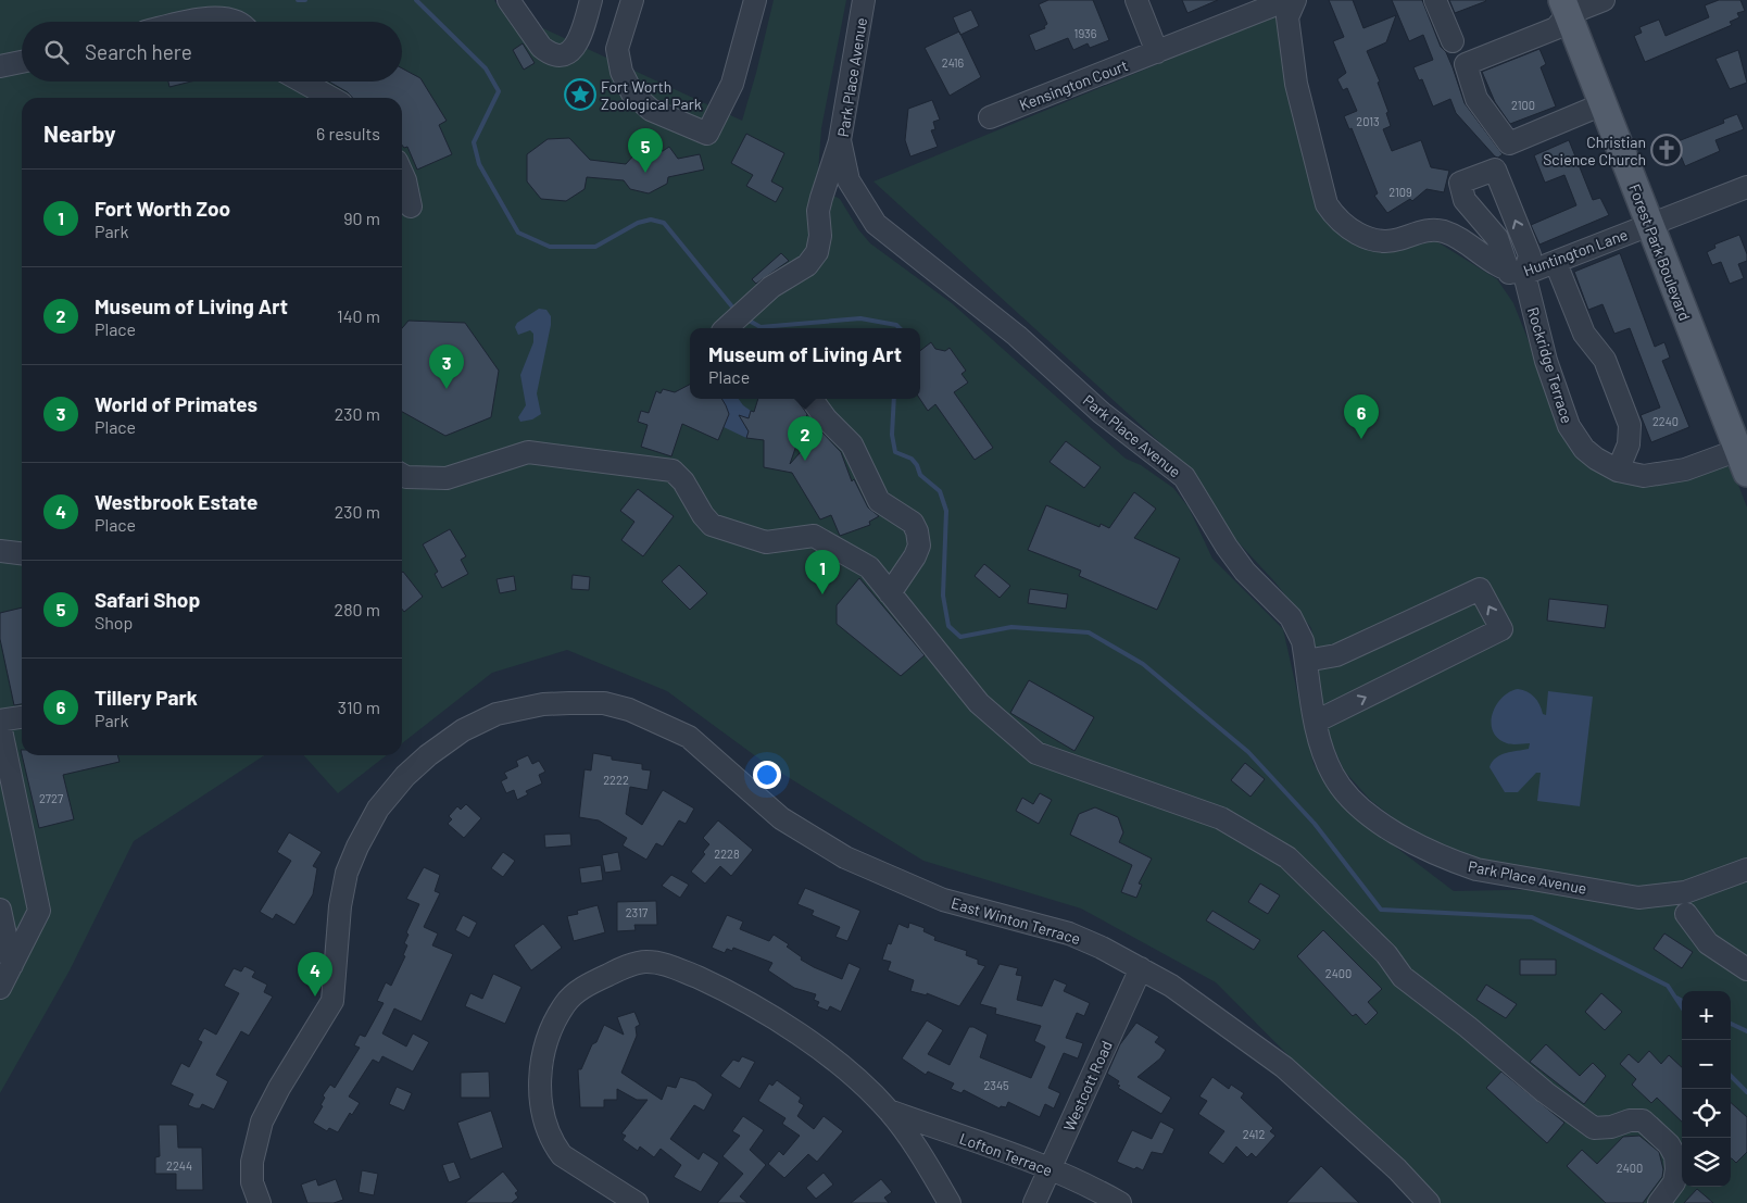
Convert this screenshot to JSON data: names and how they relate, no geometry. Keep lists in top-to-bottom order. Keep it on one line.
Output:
{"streets":{"main road":["Forest Park Boulevard"],"street":["Park Place Avenue","Kensington Court","Huntington Lane","Rockridge Terrace","East Winton Terrace","Westcott Road","Lofton Terrace"]},"crossings":[["Huntington Lane","Forest Park Boulevard"],["Huntington Lane","Rockridge Terrace"],["Forest Park Boulevard","Rockridge Terrace"],["East Winton Terrace","Westcott Road"],["Westcott Road","Lofton Terrace"]],"places":{"place":["Fort Worth Zoological Park"],"church":["Christian Science Church"]},"house_numbers":["1936","2416","2100","2013","2109","2240","2222","2727","2228","2317","2400","2345","2412","2244","2400"],"page":{"search":"Search here","heading":["Nearby","6 results"],"pins":["5","3","6","2","1","4"],"list":[{"mark":"1","name":"Fort Worth Zoo","note":"Park","value":"90 m"},{"mark":"2","name":"Museum of Living Art","note":"Place","value":"140 m"},{"mark":"3","name":"World of Primates","note":"Place","value":"230 m"},{"mark":"4","name":"Westbrook Estate","note":"Place","value":"230 m"},{"mark":"5","name":"Safari Shop","note":"Shop","value":"280 m"},{"mark":"6","name":"Tillery Park","note":"Park","value":"310 m"}],"popup":["Museum of Living Art","Place"],"map_buttons":["+","−"]}}
